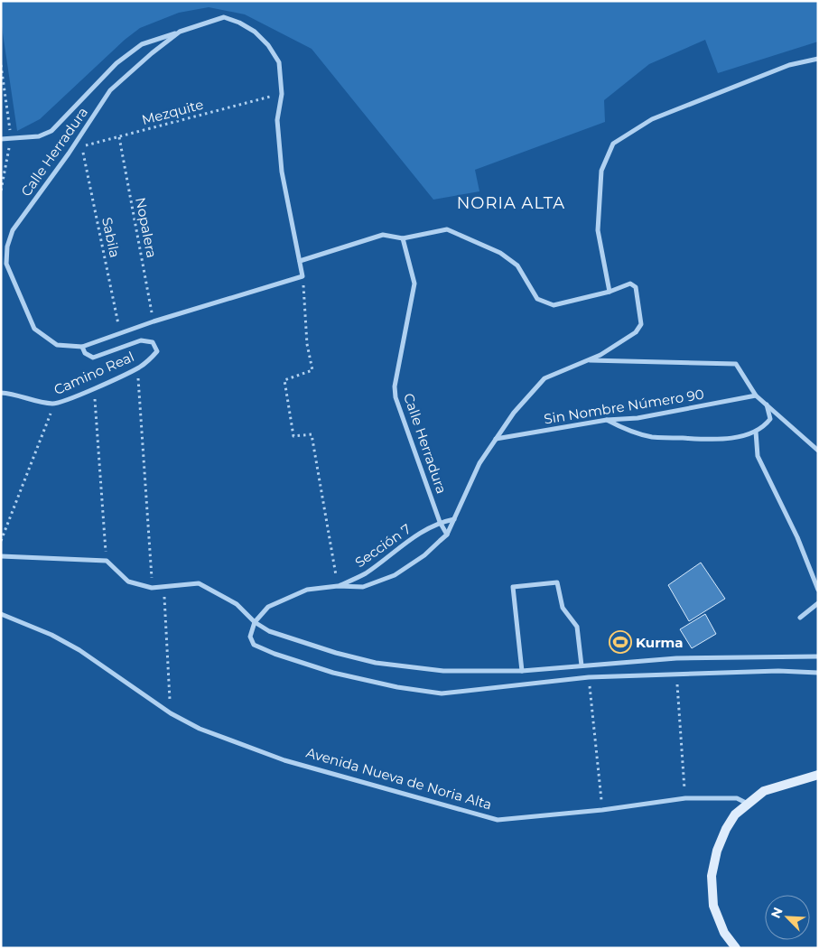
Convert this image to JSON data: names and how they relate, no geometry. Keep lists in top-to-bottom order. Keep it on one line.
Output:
{"streets":{"street":["Calle Herradura","Camino Real","Sin Nombre Número 90","Sección 7","Avenida Nueva de Noria Alta"],"path":["Mezquite","Nopalera","Sabila"]},"crossings":[["Mezquite","Calle Herradura"],["Mezquite","Nopalera"],["Mezquite","Sabila"],["Calle Herradura","Nopalera"],["Calle Herradura","Sabila"],["Calle Herradura","Camino Real"],["Calle Herradura","Sección 7"]],"districts":["NORIA ALTA"],"places":{"sports":["Kurma"]},"north":"top left"}
